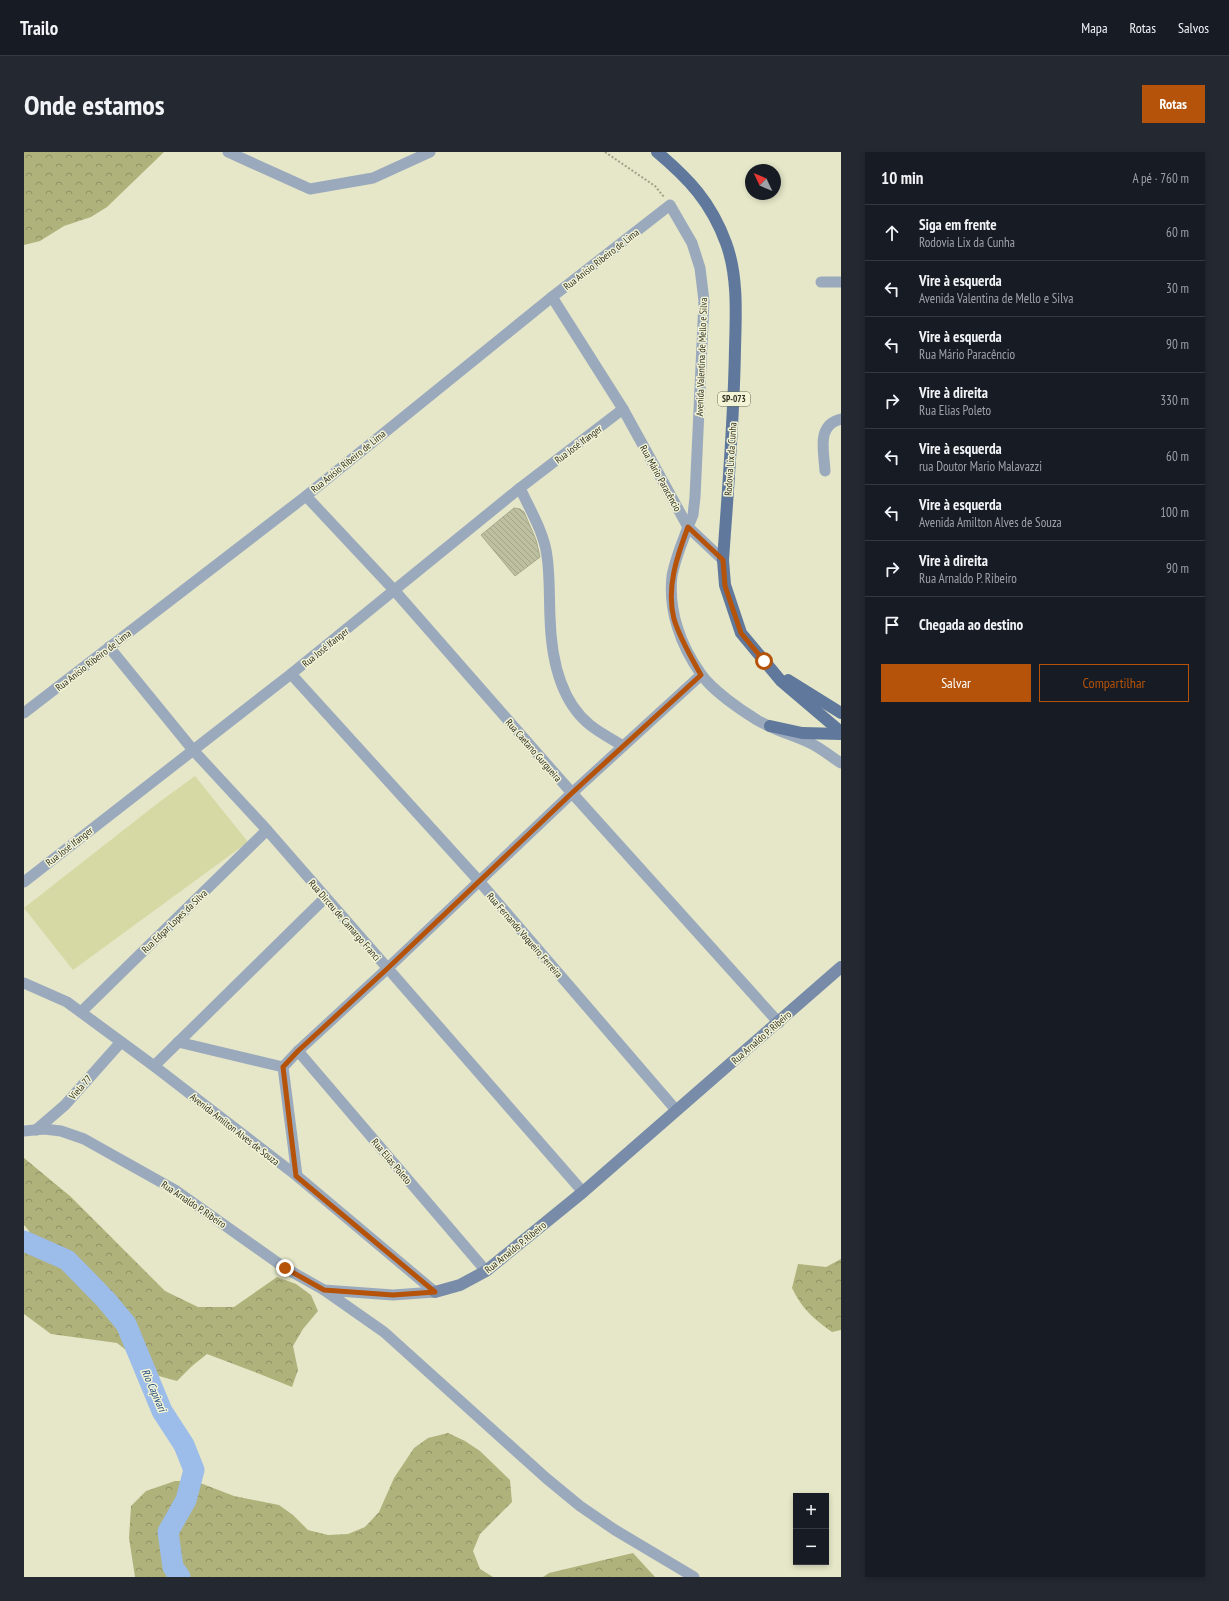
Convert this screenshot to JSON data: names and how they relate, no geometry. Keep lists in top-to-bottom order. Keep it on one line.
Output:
{"streets":{"main road":["SP-073","Rodovia Lix da Cunha"],"street":["Rua Anísio Ribeiro de Lima","Avenida Valentina de Mello e Silva","Rua José Ifanger","Rua Mário Paracêncio","Rua Caetano Gurgueira","Rua Dirceu de Camargo Franci","Rua Edgar Lopes da Silva","Rua Fernando Vaqueiro Ferreira","Rua Arnaldo P. Ribeiro","Viela 77","Avenida Amilton Alves de Souza","Rua Elias Poleto"]},"crossings":[["Rua Anísio Ribeiro de Lima","Avenida Valentina de Mello e Silva"],["Rua Anísio Ribeiro de Lima","Rua Mário Paracêncio"],["Rua Anísio Ribeiro de Lima","Rua Caetano Gurgueira"],["Rua Anísio Ribeiro de Lima","Rua Dirceu de Camargo Franci"],["Avenida Valentina de Mello e Silva","Rua Mário Paracêncio"],["Rua José Ifanger","Rua Mário Paracêncio"],["Rua José Ifanger","Rua Caetano Gurgueira"],["Rua José Ifanger","Rua Dirceu de Camargo Franci"],["Rua José Ifanger","Rua Fernando Vaqueiro Ferreira"],["Rua Caetano Gurgueira","Rua Arnaldo P. Ribeiro"],["Rua Dirceu de Camargo Franci","Rua Edgar Lopes da Silva"],["Rua Dirceu de Camargo Franci","Rua Arnaldo P. Ribeiro"],["Rua Edgar Lopes da Silva","Avenida Amilton Alves de Souza"],["Rua Fernando Vaqueiro Ferreira","Rua Arnaldo P. Ribeiro"],["Rua Arnaldo P. Ribeiro","Viela 77"],["Rua Arnaldo P. Ribeiro","Avenida Amilton Alves de Souza"],["Rua Arnaldo P. Ribeiro","Rua Elias Poleto"],["Viela 77","Avenida Amilton Alves de Souza"]],"water":["Rio Capivari"],"north":"top left","page":{"header":"Trailo","nav":["Mapa","Rotas","Salvos"],"buttons":["Rotas",["Salvar","Compartilhar"]],"title":"Onde estamos","heading":["10 min","A pé · 760 m"],"list":[["Siga em frente","Rodovia Lix da Cunha","60 m"],["Vire à esquerda","Avenida Valentina de Mello e Silva","30 m"],["Vire à esquerda","Rua Mário Paracêncio","90 m"],["Vire à direita","Rua Elias Poleto","330 m"],["Vire à esquerda","rua Doutor Mario Malavazzi","60 m"],["Vire à esquerda","Avenida Amilton Alves de Souza","100 m"],["Vire à direita","Rua Arnaldo P. Ribeiro","90 m"],"Chegada ao destino"],"map_buttons":["+","−"]}}
